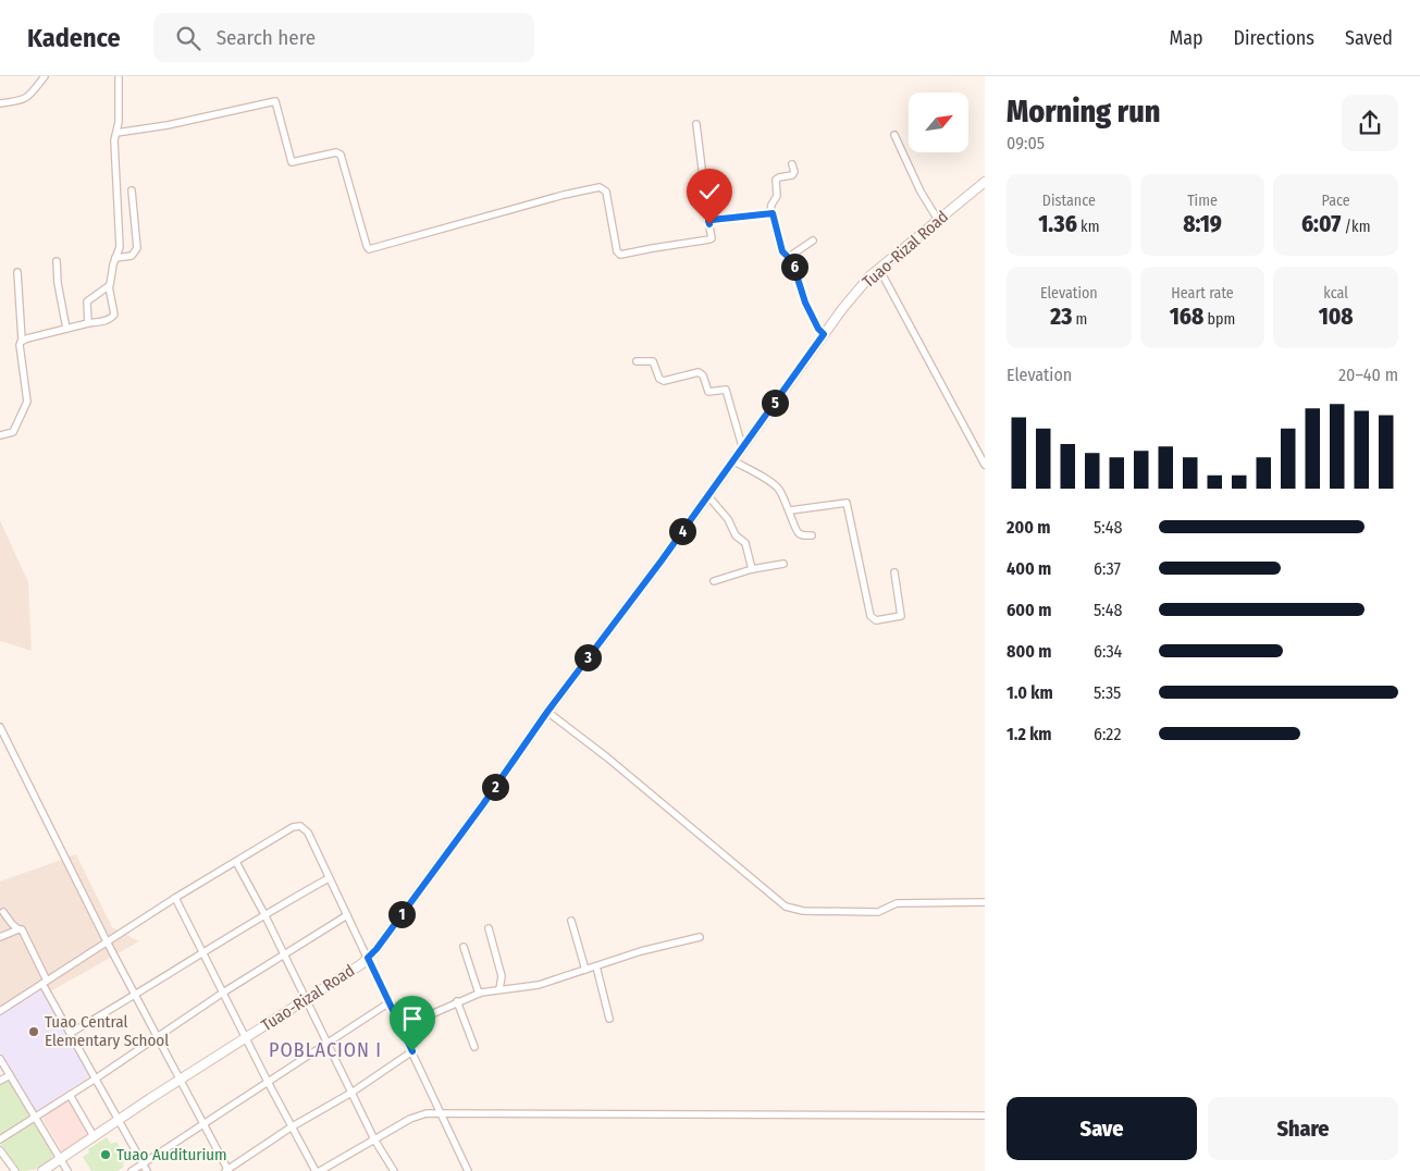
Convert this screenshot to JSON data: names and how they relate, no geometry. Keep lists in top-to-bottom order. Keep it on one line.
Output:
{"streets":{"main road":["Tuao-Rizal Road"]},"districts":["POBLACION I"],"places":["Tuao Central Elementary School","Tuao Auditurium"],"north":"top right","page":{"header":"Kadence","search":"Search here","nav":["Map","Directions","Saved"],"heading":["Morning run","09:05"],"stats":[["Distance","1.36 km"],["Time","8:19"],["Pace","6:07 /km"],["Elevation","23 m"],["Heart rate","168 bpm"],["kcal","108"]],"pins":["6","5","4","3","2","1"],"chart":["Elevation","20–40 m"],"list":[{"name":"200 m","note":"5:48"},{"name":"400 m","note":"6:37"},{"name":"600 m","note":"5:48"},{"name":"800 m","note":"6:34"},{"name":"1.0 km","note":"5:35"},{"name":"1.2 km","note":"6:22"}],"buttons":["Save","Share"]}}
